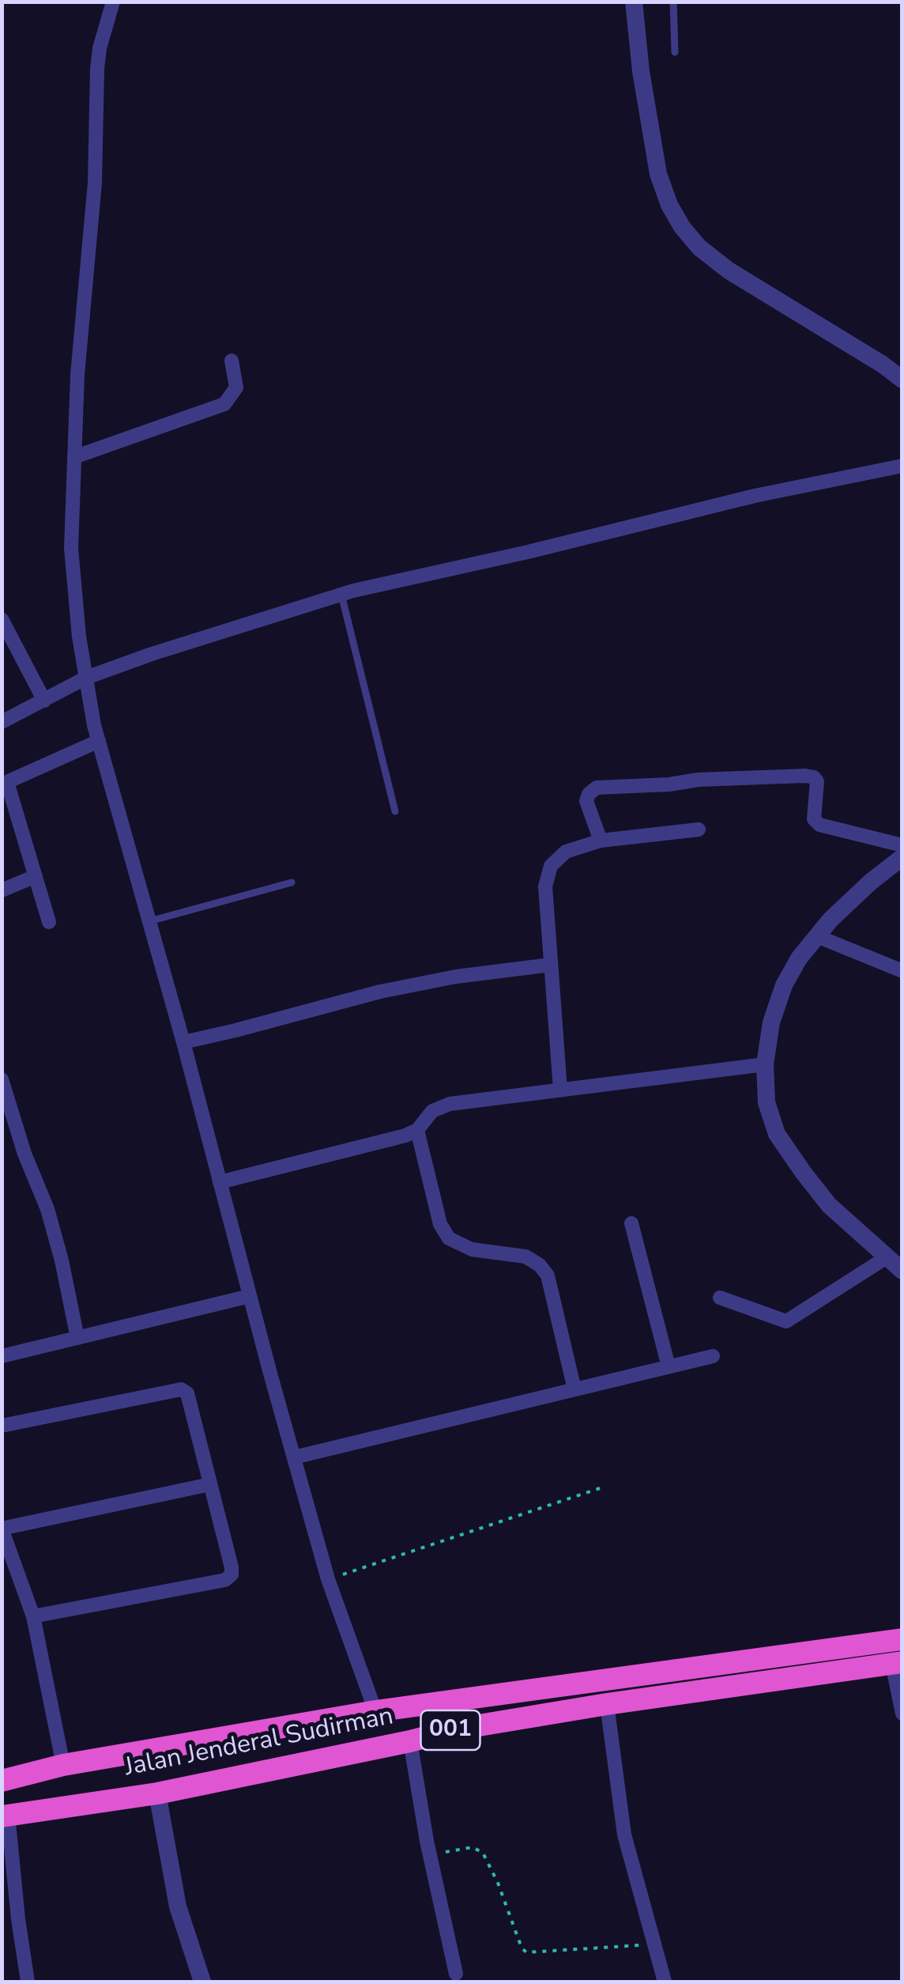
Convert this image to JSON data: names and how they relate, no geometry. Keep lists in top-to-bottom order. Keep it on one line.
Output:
{"streets":{"highway":["001","Jalan Jenderal Sudirman"]}}
